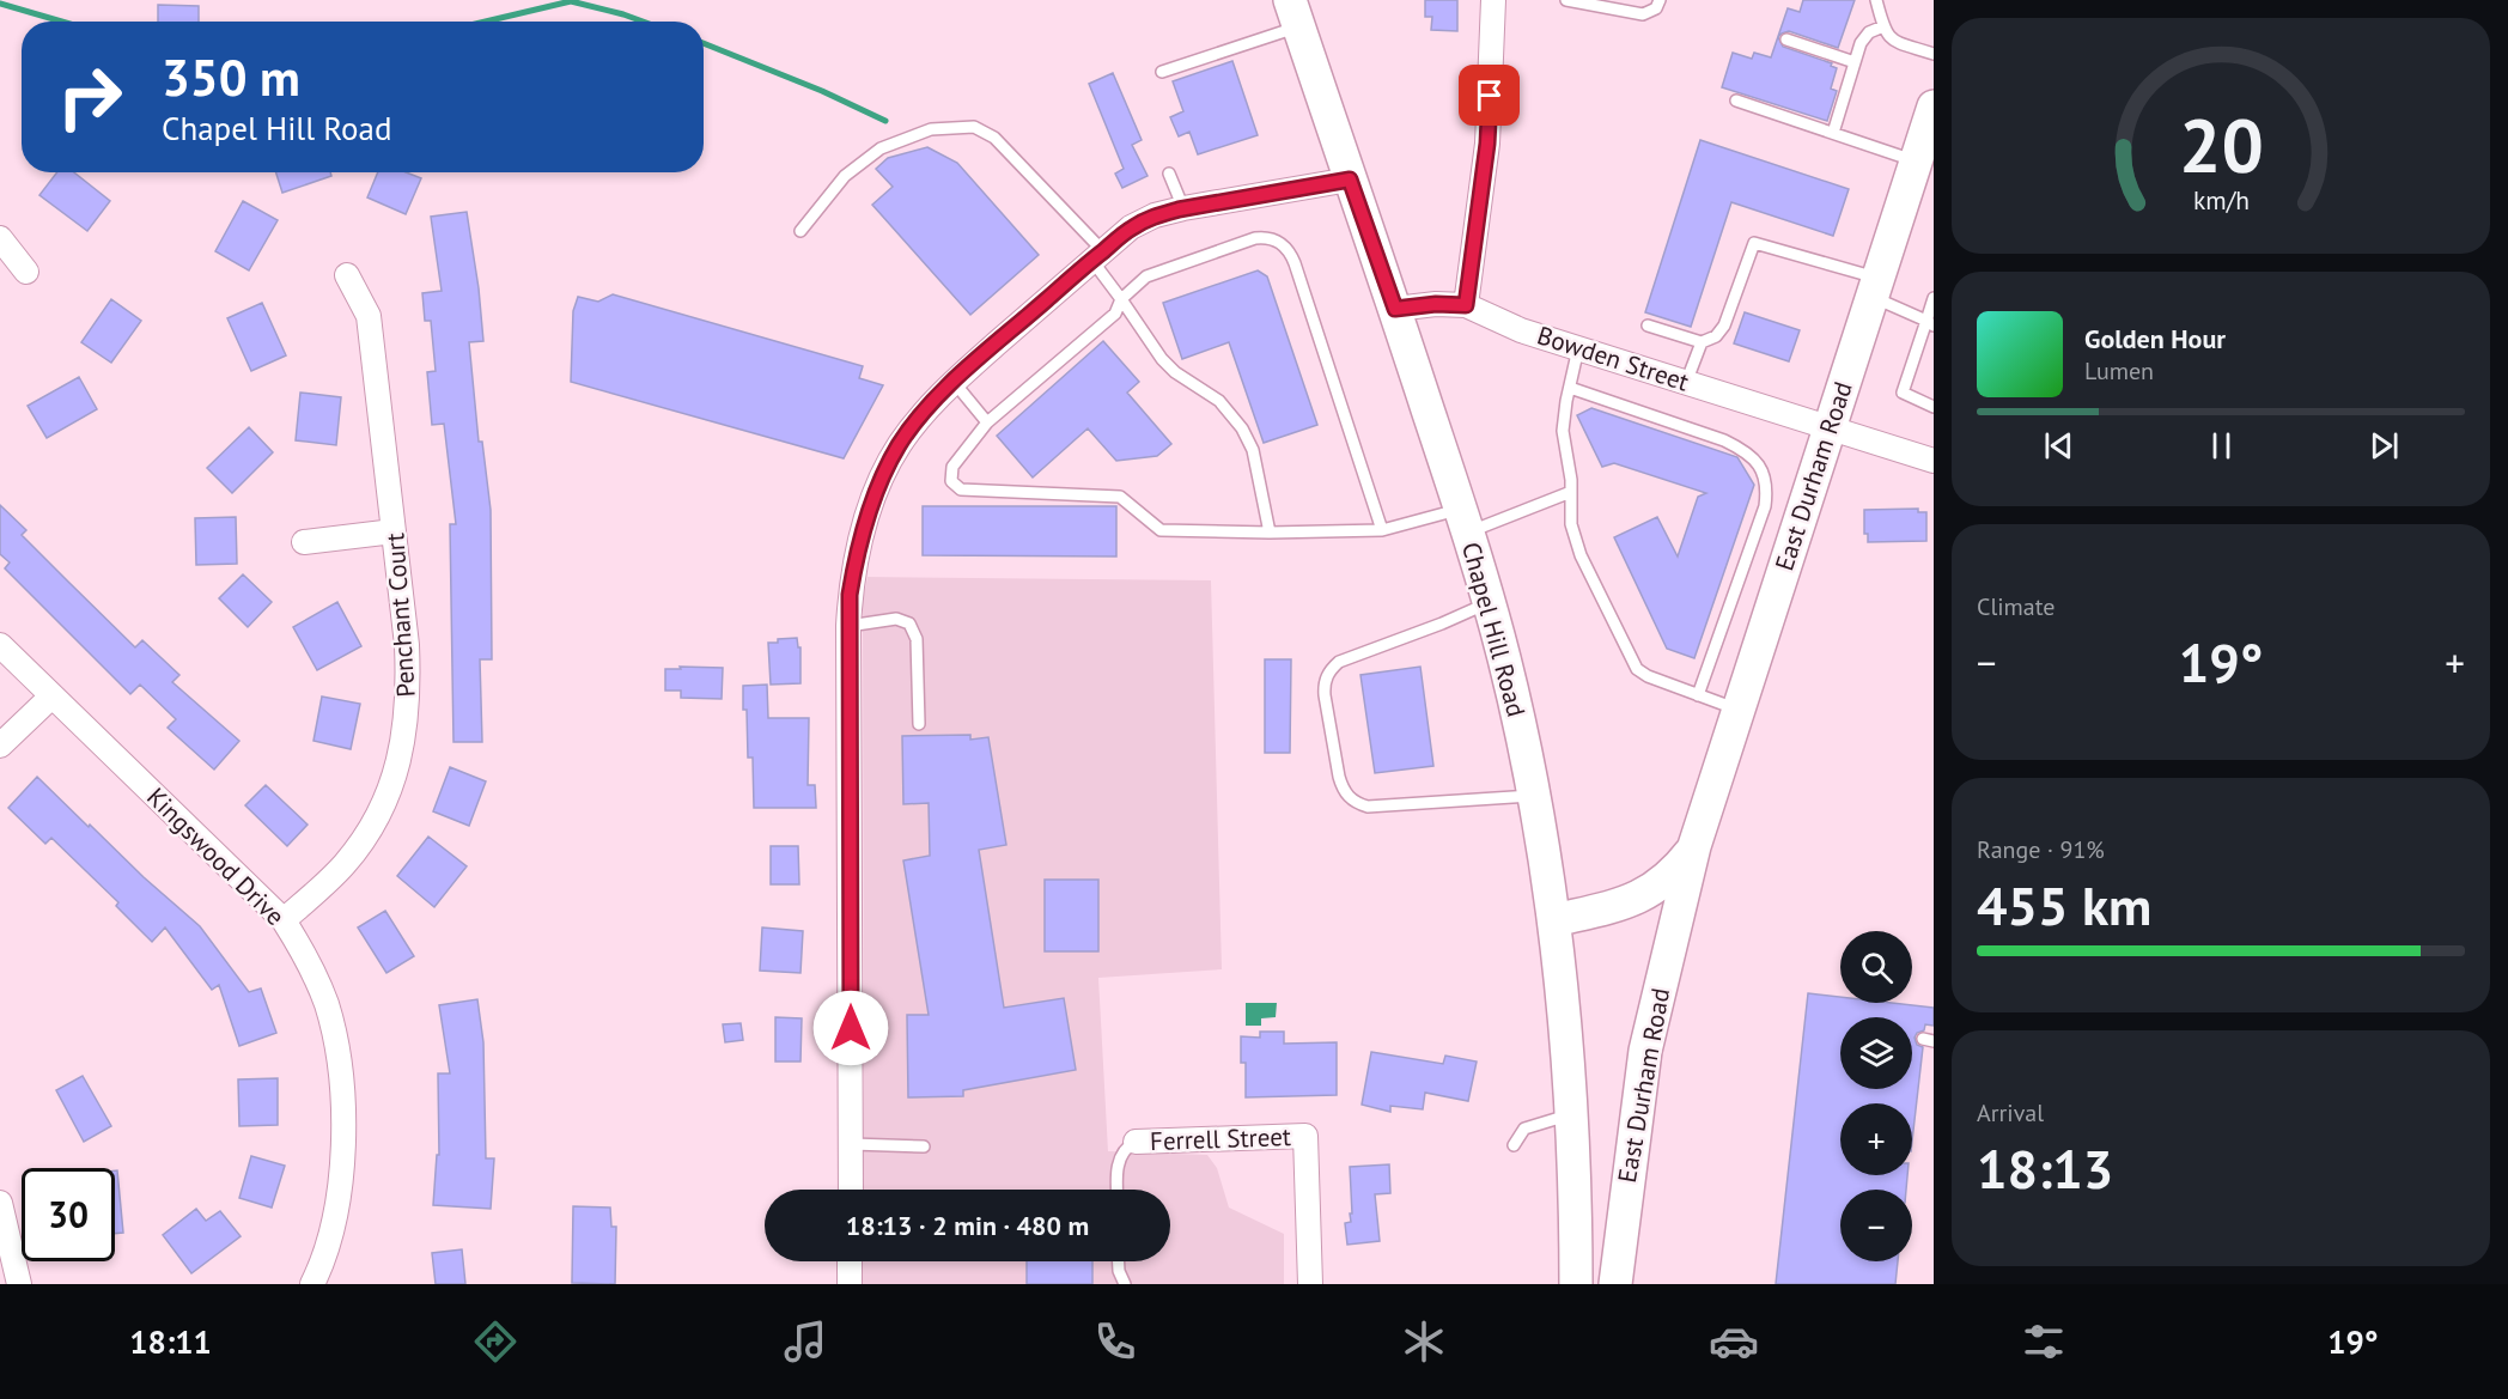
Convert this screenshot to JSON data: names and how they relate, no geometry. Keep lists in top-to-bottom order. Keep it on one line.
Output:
{"streets":{"street":["Bowden Street","East Durham Road","Penchant Court","Chapel Hill Road","Kingswood Drive","Ferrell Street"]},"crossings":[["Bowden Street","East Durham Road"],["Bowden Street","Chapel Hill Road"],["East Durham Road","Chapel Hill Road"],["Penchant Court","Kingswood Drive"]],"page":{"turn":["350 m","Chapel Hill Road"],"song":["Golden Hour","Lumen"],"tile":["Climate",["Range · 91%","455 km"],["Arrival","18:13"]],"heat":["−","19°","+"],"map_buttons":["+","−"],"limit":"30","trip":"18:13 · 2 min · 480 m","tabs":["18:11","19°"],"gauge":["20","km/h"]}}
